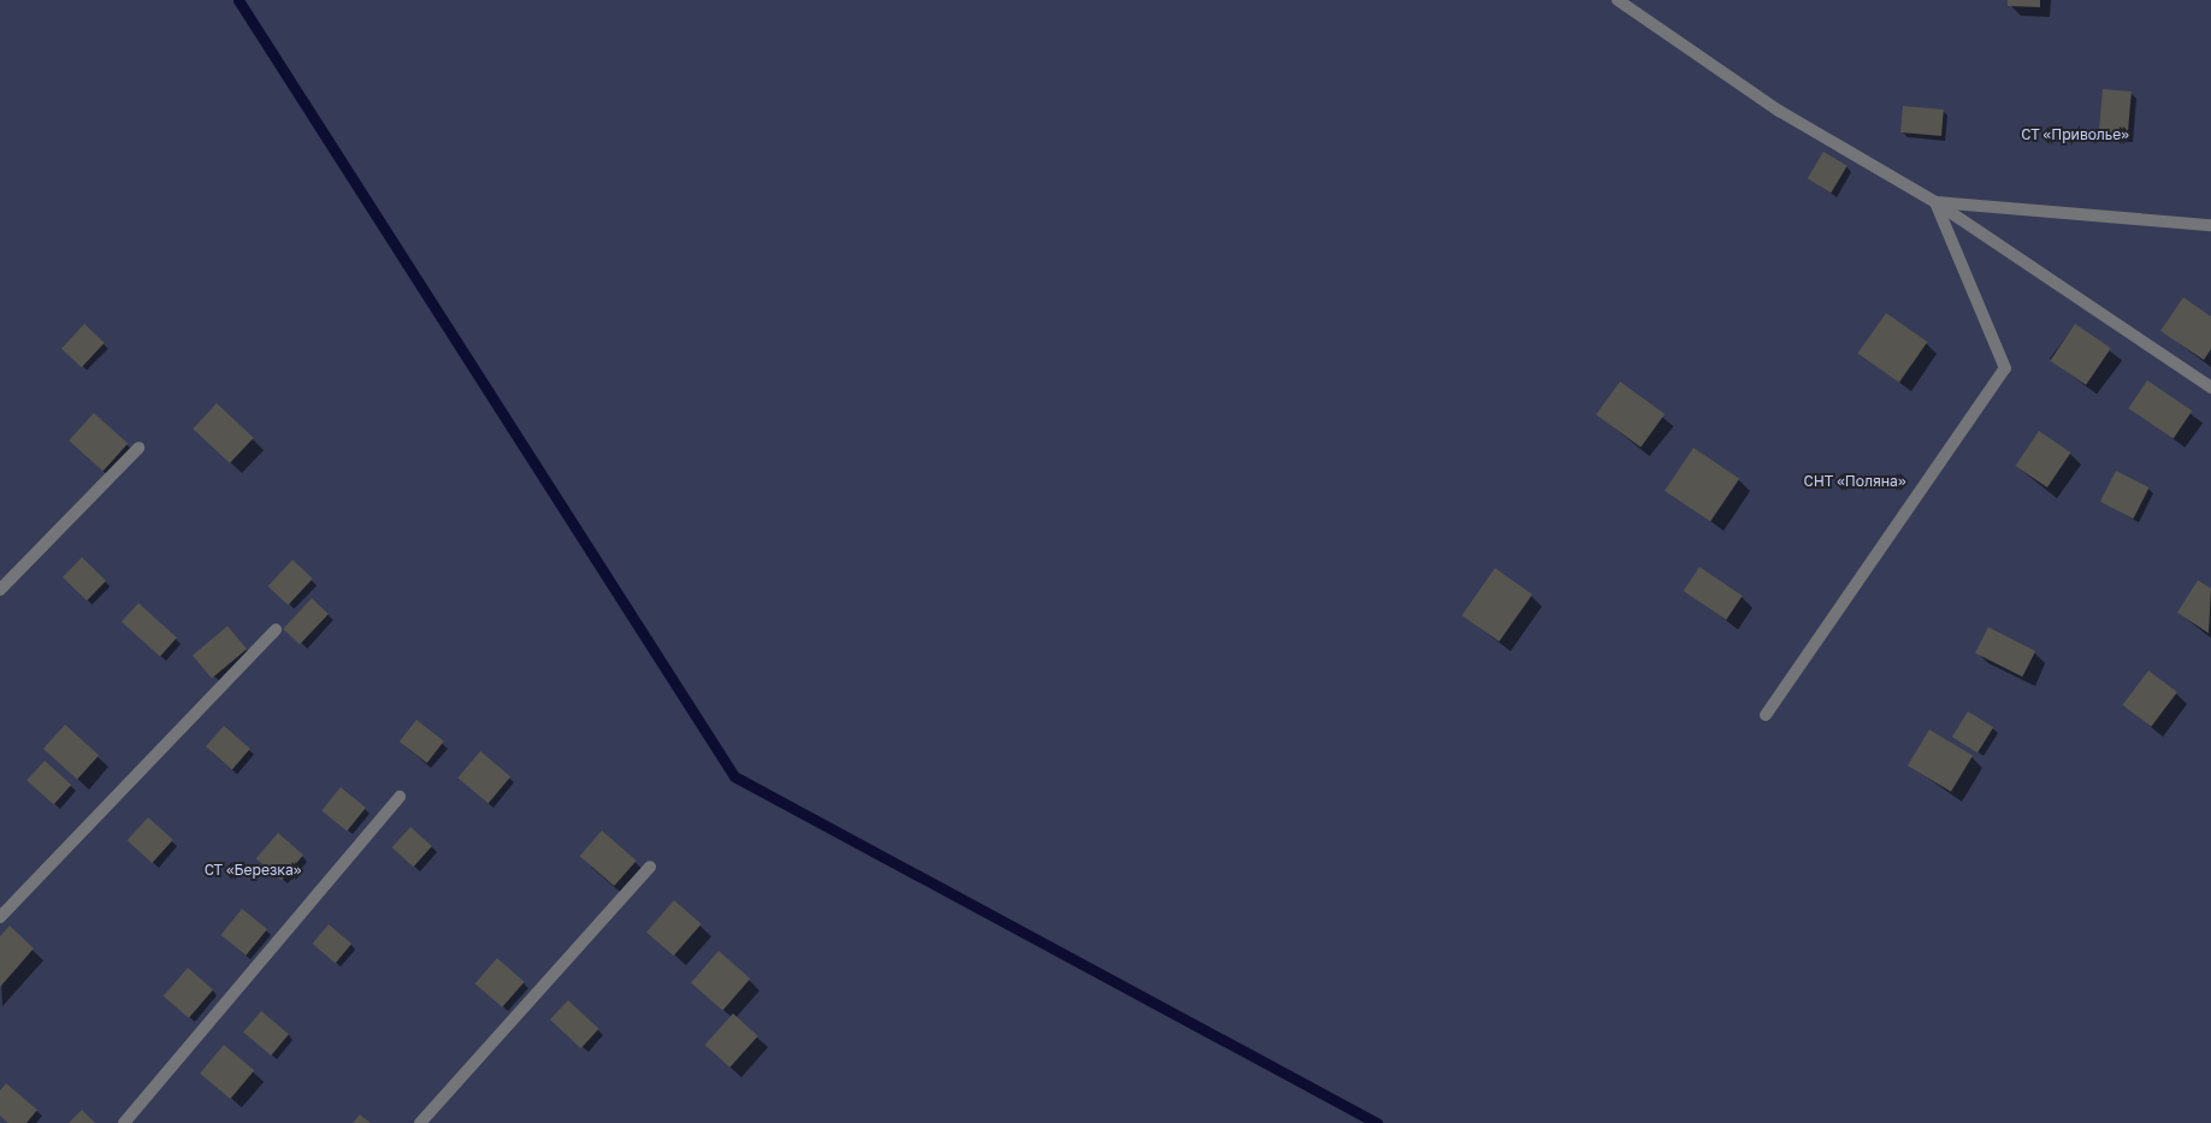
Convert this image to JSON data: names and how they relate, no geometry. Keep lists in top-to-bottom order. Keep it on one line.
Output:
{"parks":["СТ «Приволье»","СНТ «Поляна»","СТ «Березка»"]}
